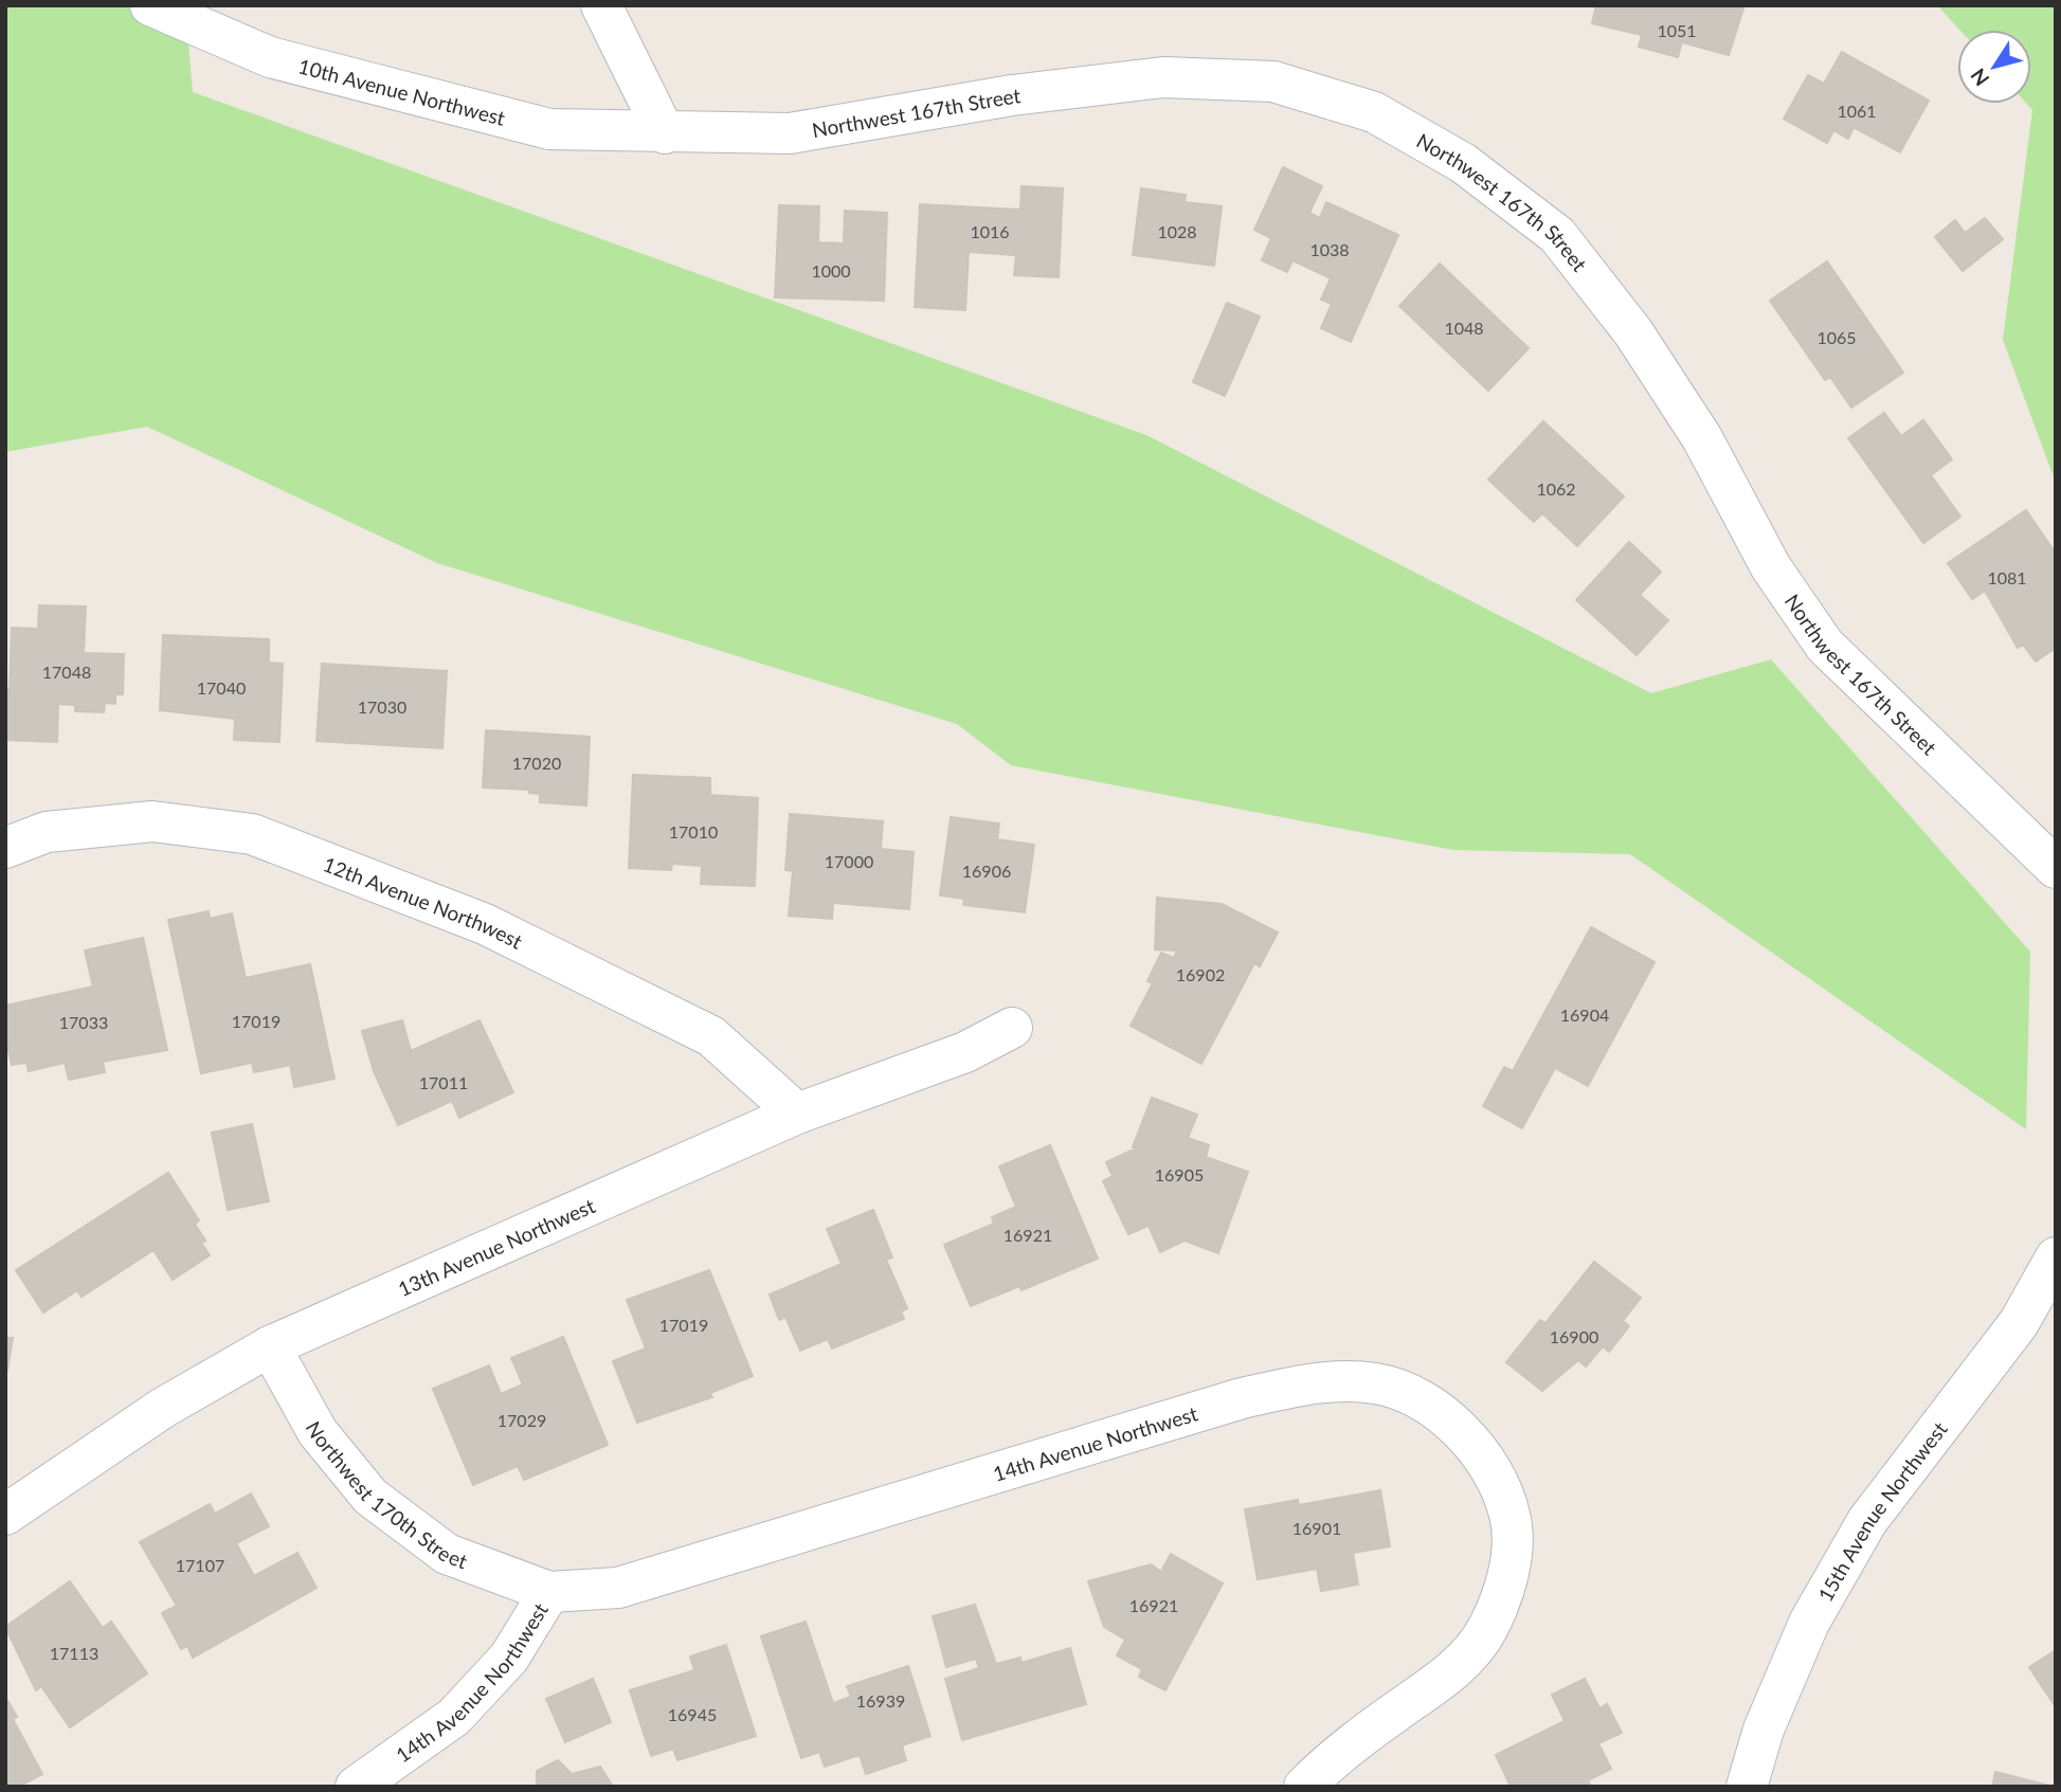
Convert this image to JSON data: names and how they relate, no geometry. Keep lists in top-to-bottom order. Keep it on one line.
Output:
{"streets":{"street":["10th Avenue Northwest","Northwest 167th Street","12th Avenue Northwest","13th Avenue Northwest","14th Avenue Northwest","Northwest 170th Street","15th Avenue Northwest"]},"crossings":[["10th Avenue Northwest","Northwest 167th Street"],["12th Avenue Northwest","13th Avenue Northwest"],["13th Avenue Northwest","Northwest 170th Street"],["14th Avenue Northwest","Northwest 170th Street"]],"house_numbers":["1051","1061","1016","1028","1038","1000","1048","1065","1062","1081","17048","17040","17030","17020","17010","17000","16906","16902","16904","17019","17033","17011","16905","16921","17019","16900","17029","16901","17107","16921","17113","16939","16945"],"north":"bottom left"}
